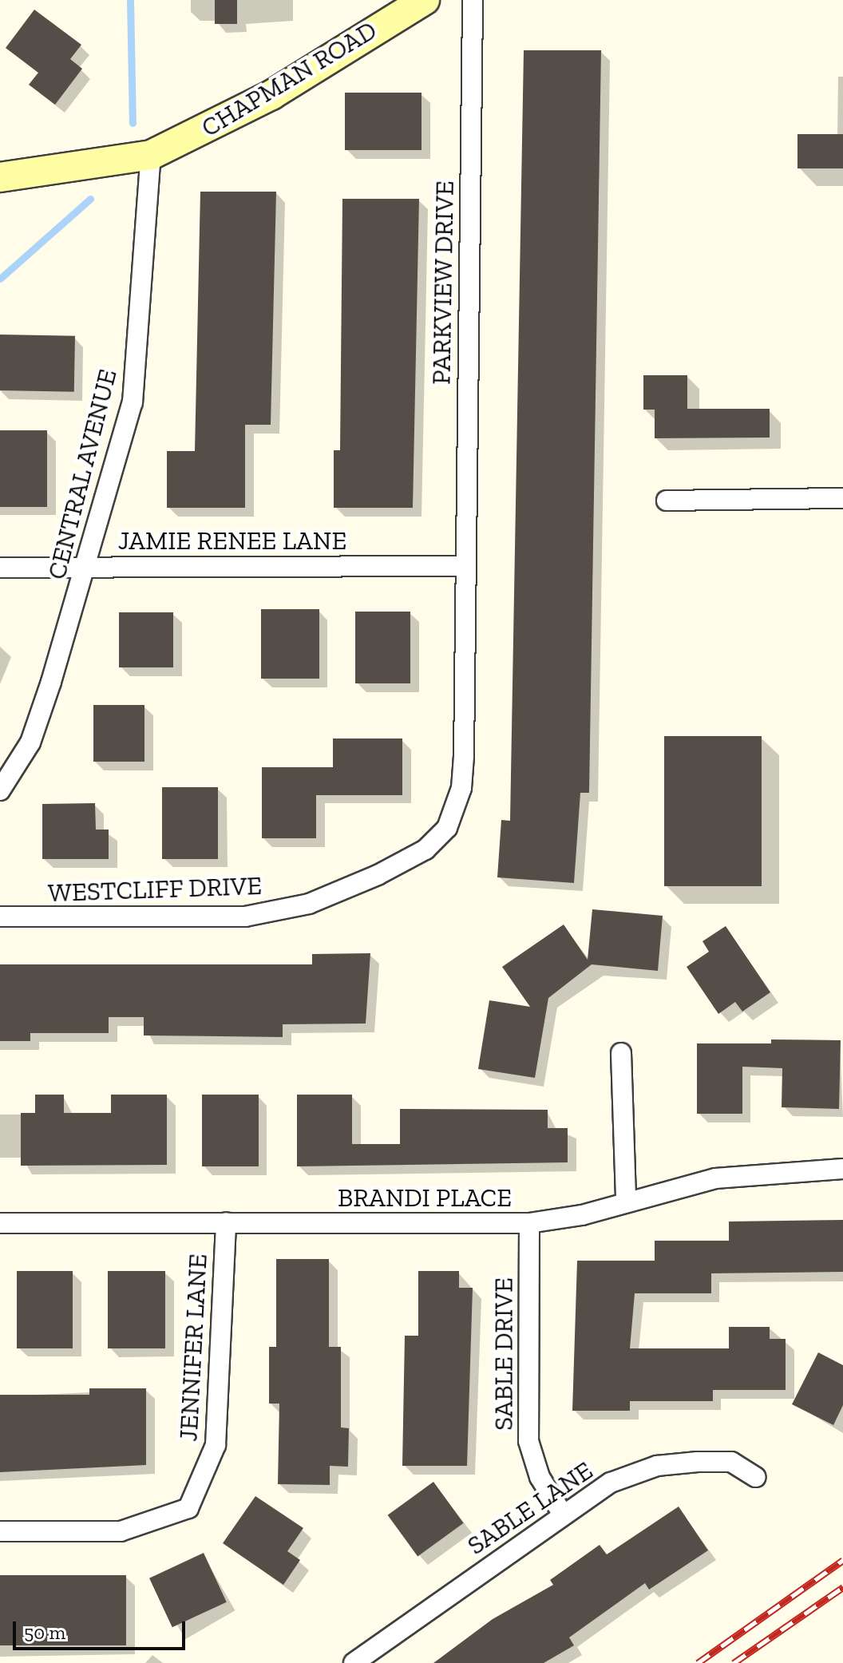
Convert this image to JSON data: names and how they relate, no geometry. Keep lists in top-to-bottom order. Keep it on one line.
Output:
{"streets":{"street":["CHAPMAN ROAD","PARKVIEW DRIVE","CENTRAL AVENUE","JAMIE RENEE LANE","WESTCLIFF DRIVE","BRANDI PLACE","JENNIFER LANE","SABLE DRIVE","SABLE LANE"]},"crossings":[["CHAPMAN ROAD","CENTRAL AVENUE"],["PARKVIEW DRIVE","JAMIE RENEE LANE"],["PARKVIEW DRIVE","WESTCLIFF DRIVE"],["CENTRAL AVENUE","JAMIE RENEE LANE"],["JAMIE RENEE LANE","WESTCLIFF DRIVE"],["BRANDI PLACE","JENNIFER LANE"],["BRANDI PLACE","SABLE DRIVE"],["SABLE DRIVE","SABLE LANE"]],"scale_bar":"50 m"}
